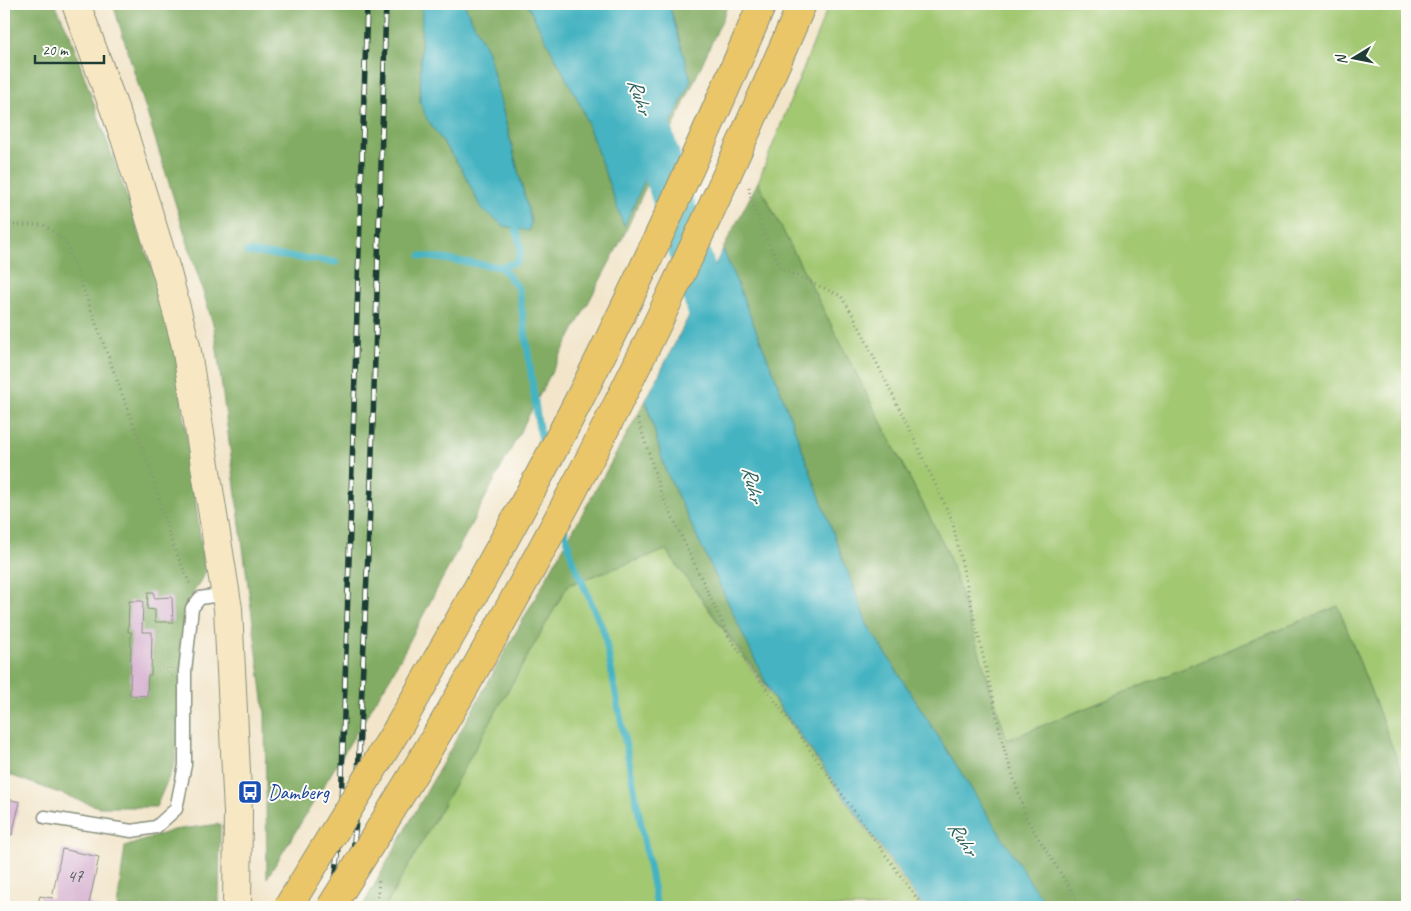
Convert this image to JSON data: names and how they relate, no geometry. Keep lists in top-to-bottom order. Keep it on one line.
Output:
{"water":["Ruhr"],"places":{"bus stop":["Damberg"]},"house_numbers":["47"],"scale_bar":"20 m","north":"left"}
